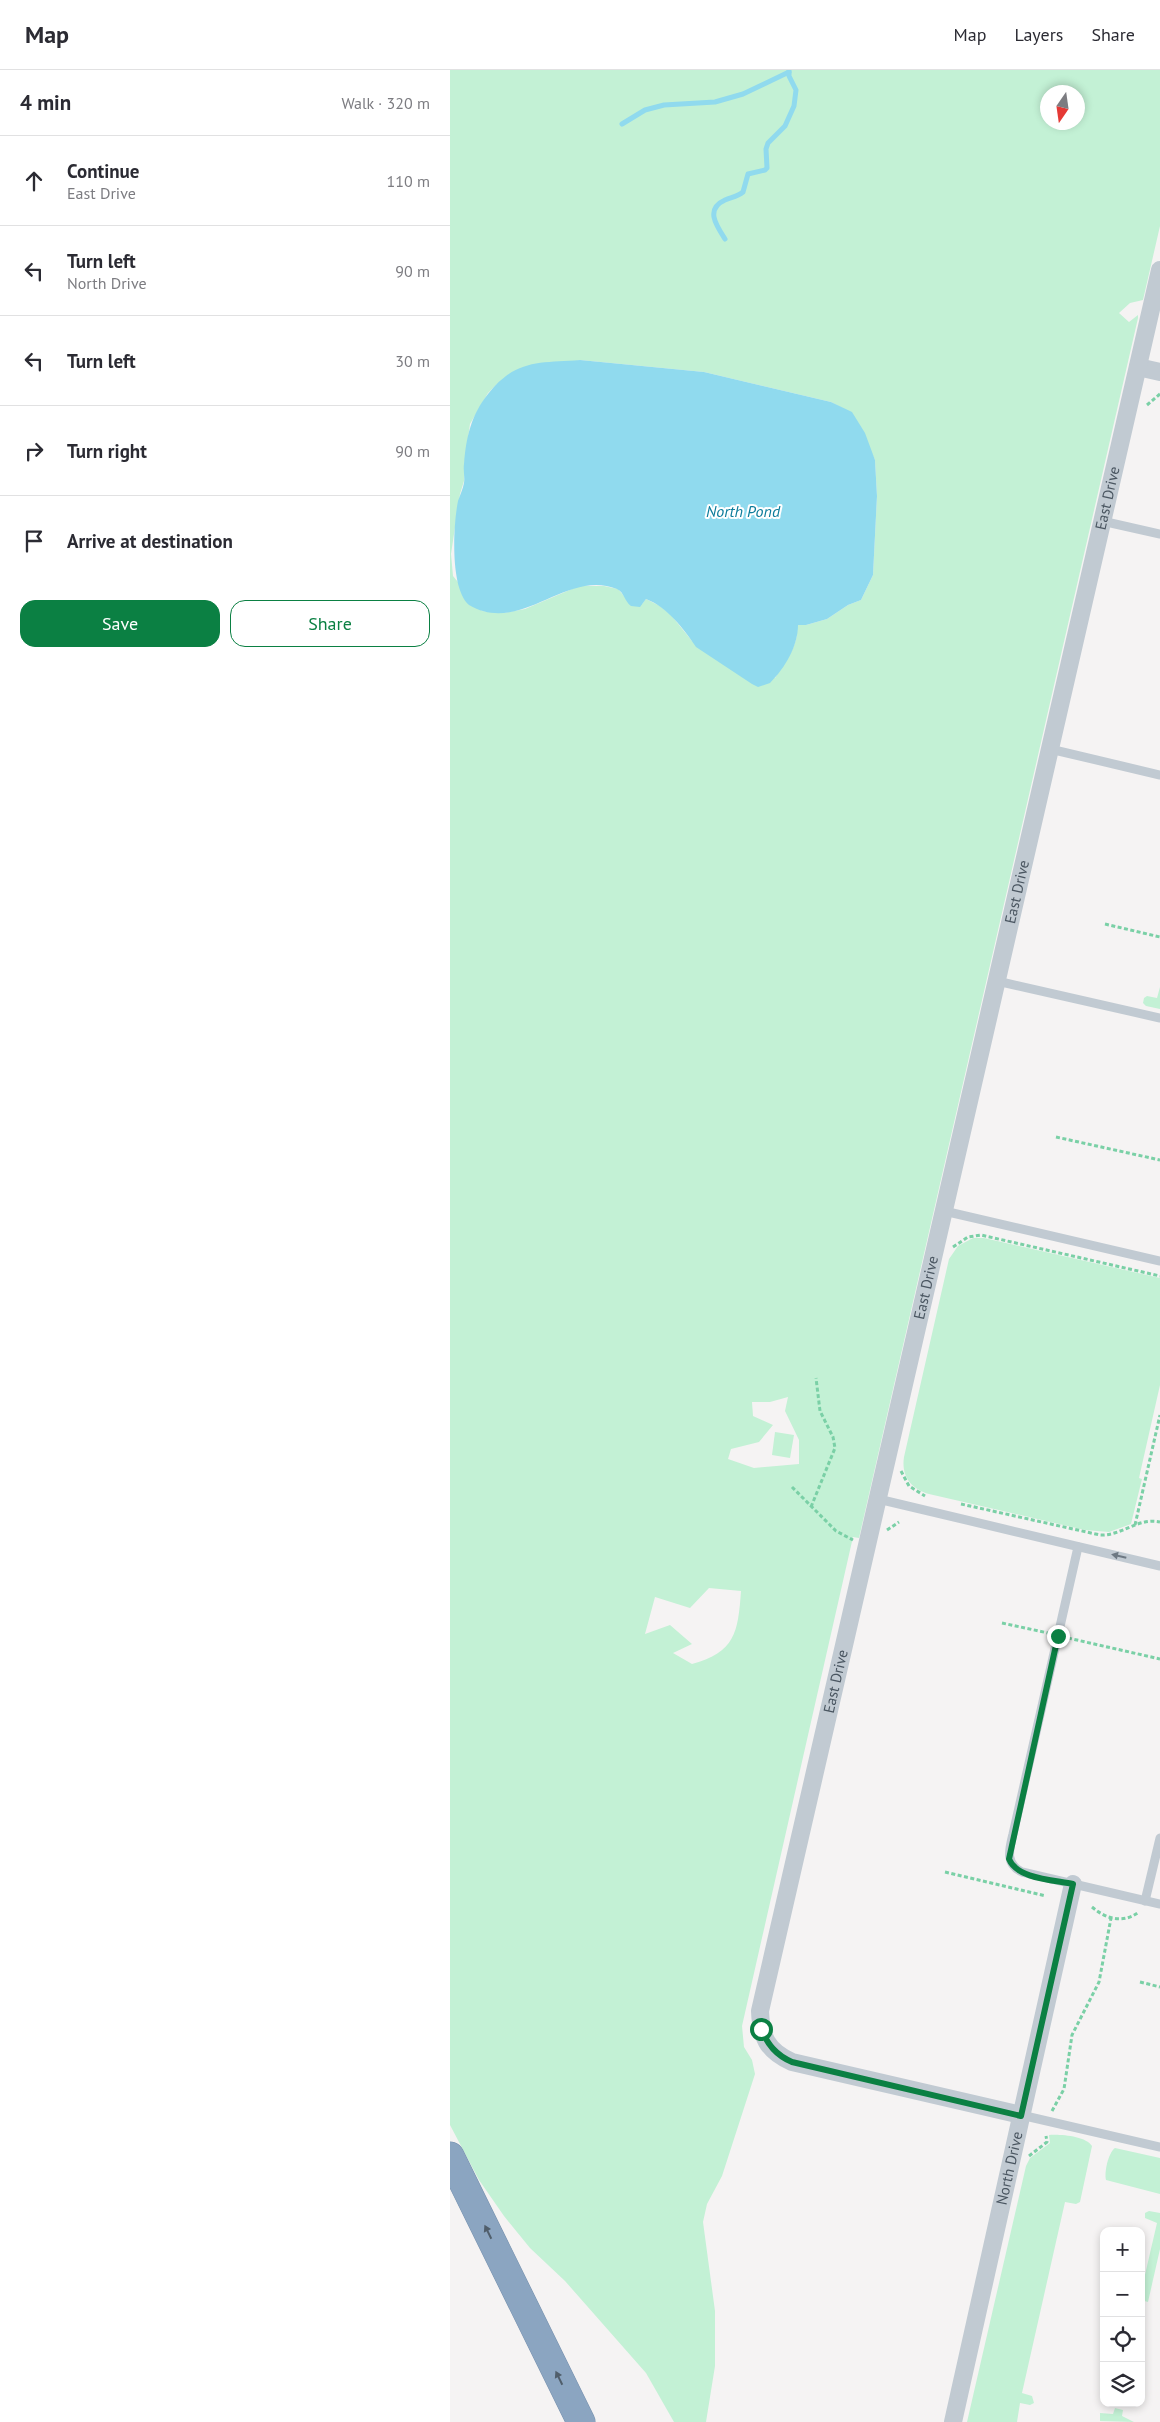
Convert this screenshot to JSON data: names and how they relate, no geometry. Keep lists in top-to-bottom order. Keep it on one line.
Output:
{"streets":{"street":["East Drive","North Drive"]},"crossings":[["East Drive","North Drive"]],"water":["North Pond"],"north":"bottom","page":{"header":"Map","nav":["Map","Layers","Share"],"heading":["4 min","Walk · 320 m"],"list":[["Continue","East Drive","110 m"],["Turn left","North Drive","90 m"],["Turn left","30 m"],["Turn right","90 m"],"Arrive at destination"],"buttons":["Save","Share"],"map_buttons":["+","−"]}}
